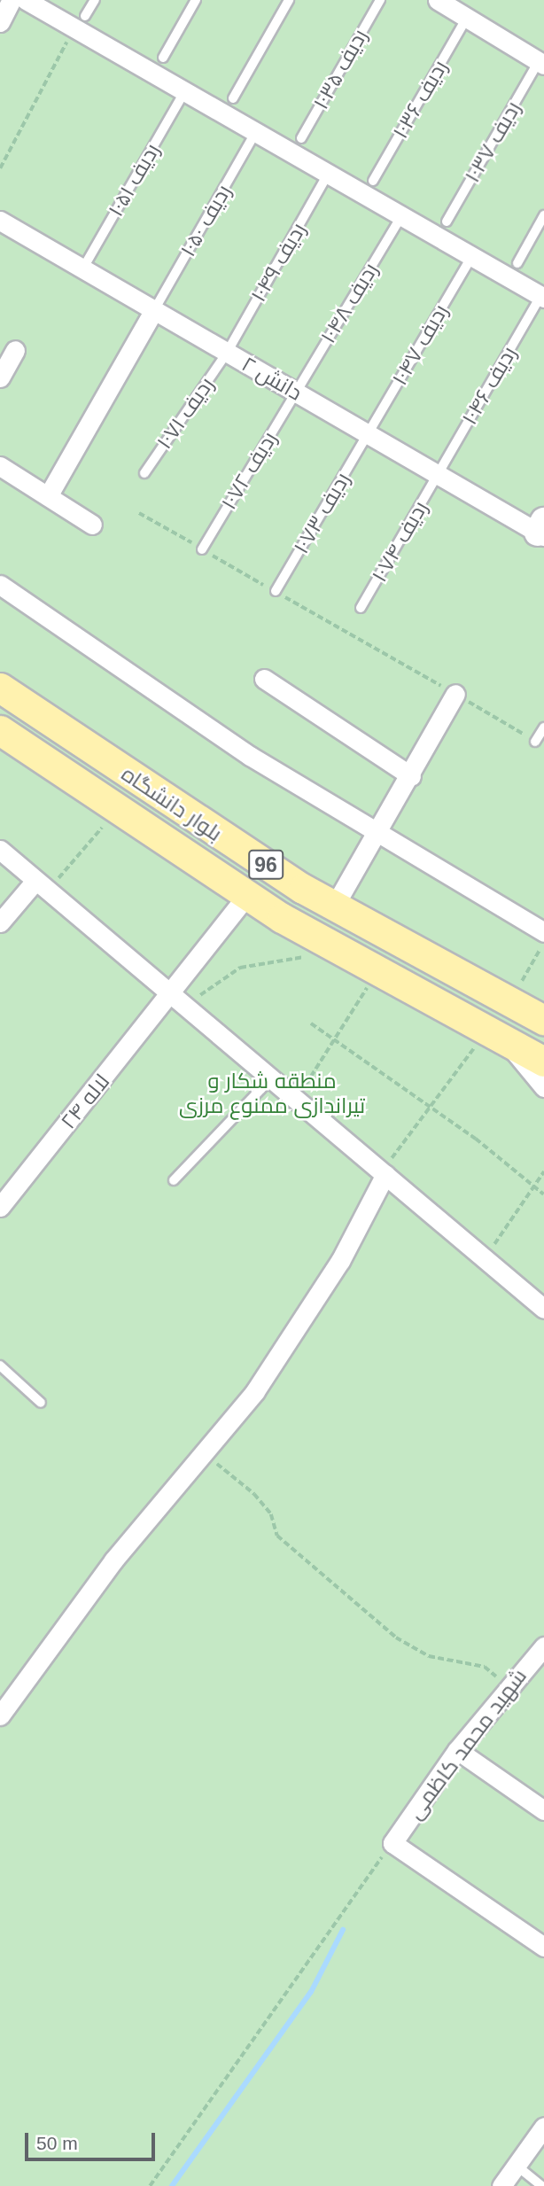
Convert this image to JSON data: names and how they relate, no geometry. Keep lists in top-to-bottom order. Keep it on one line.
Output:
{"streets":{"main road":["بلوار دانشگاه","96"],"street":["دانش ۲","لاله ۲۴","شهید محمد کاظمی"],"lane":["ردیف ۱۰۳۵","ردیف ۱۰۳۶","ردیف ۱۰۳۷","ردیف ۱۰۵۱","ردیف ۱۰۵۰","ردیف ۱۰۴۹","ردیف ۱۰۴۸","ردیف ۱۰۴۷","ردیف ۱۰۴۶","ردیف ۱۰۷۱","ردیف ۱۰۷۲","ردیف ۱۰۷۳","ردیف ۱۰۷۴"]},"crossings":[["ردیف ۱۰۵۱","دانش ۲"],["ردیف ۱۰۵۰","دانش ۲"],["ردیف ۱۰۴۹","دانش ۲"],["ردیف ۱۰۴۹","ردیف ۱۰۷۱"],["ردیف ۱۰۴۸","دانش ۲"],["ردیف ۱۰۴۸","ردیف ۱۰۷۲"],["ردیف ۱۰۴۷","دانش ۲"],["ردیف ۱۰۴۷","ردیف ۱۰۷۳"],["دانش ۲","ردیف ۱۰۴۶"],["دانش ۲","ردیف ۱۰۷۱"],["دانش ۲","ردیف ۱۰۷۲"],["دانش ۲","ردیف ۱۰۷۳"],["دانش ۲","ردیف ۱۰۷۴"],["ردیف ۱۰۴۶","ردیف ۱۰۷۴"],["بلوار دانشگاه","لاله ۲۴"]],"parks":["منطقه شکار و تیراندازی ممنوع مرزی"],"scale_bar":"50 m"}
